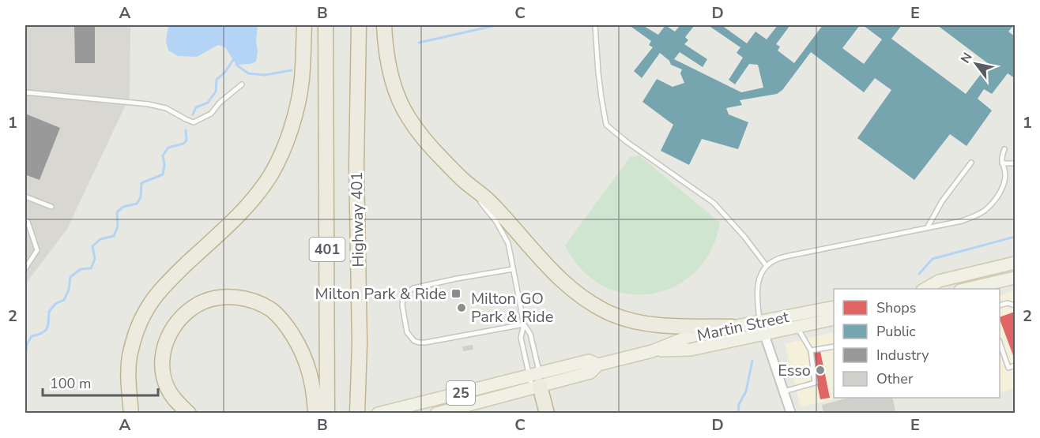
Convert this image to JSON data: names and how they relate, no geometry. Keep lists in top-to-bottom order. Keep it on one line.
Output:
{"streets":{"highway":["Highway 401","401"],"main road":["Martin Street","25"]},"places":{"transit":["Milton Park & Ride"],"other":["Milton GO Park & Ride","Esso"]},"legend":["Shops","Public","Industry","Other"],"scale_bar":"100 m","north":"top left","grid":{"columns":["A","B","C","D","E"],"rows":["1","2"]}}
